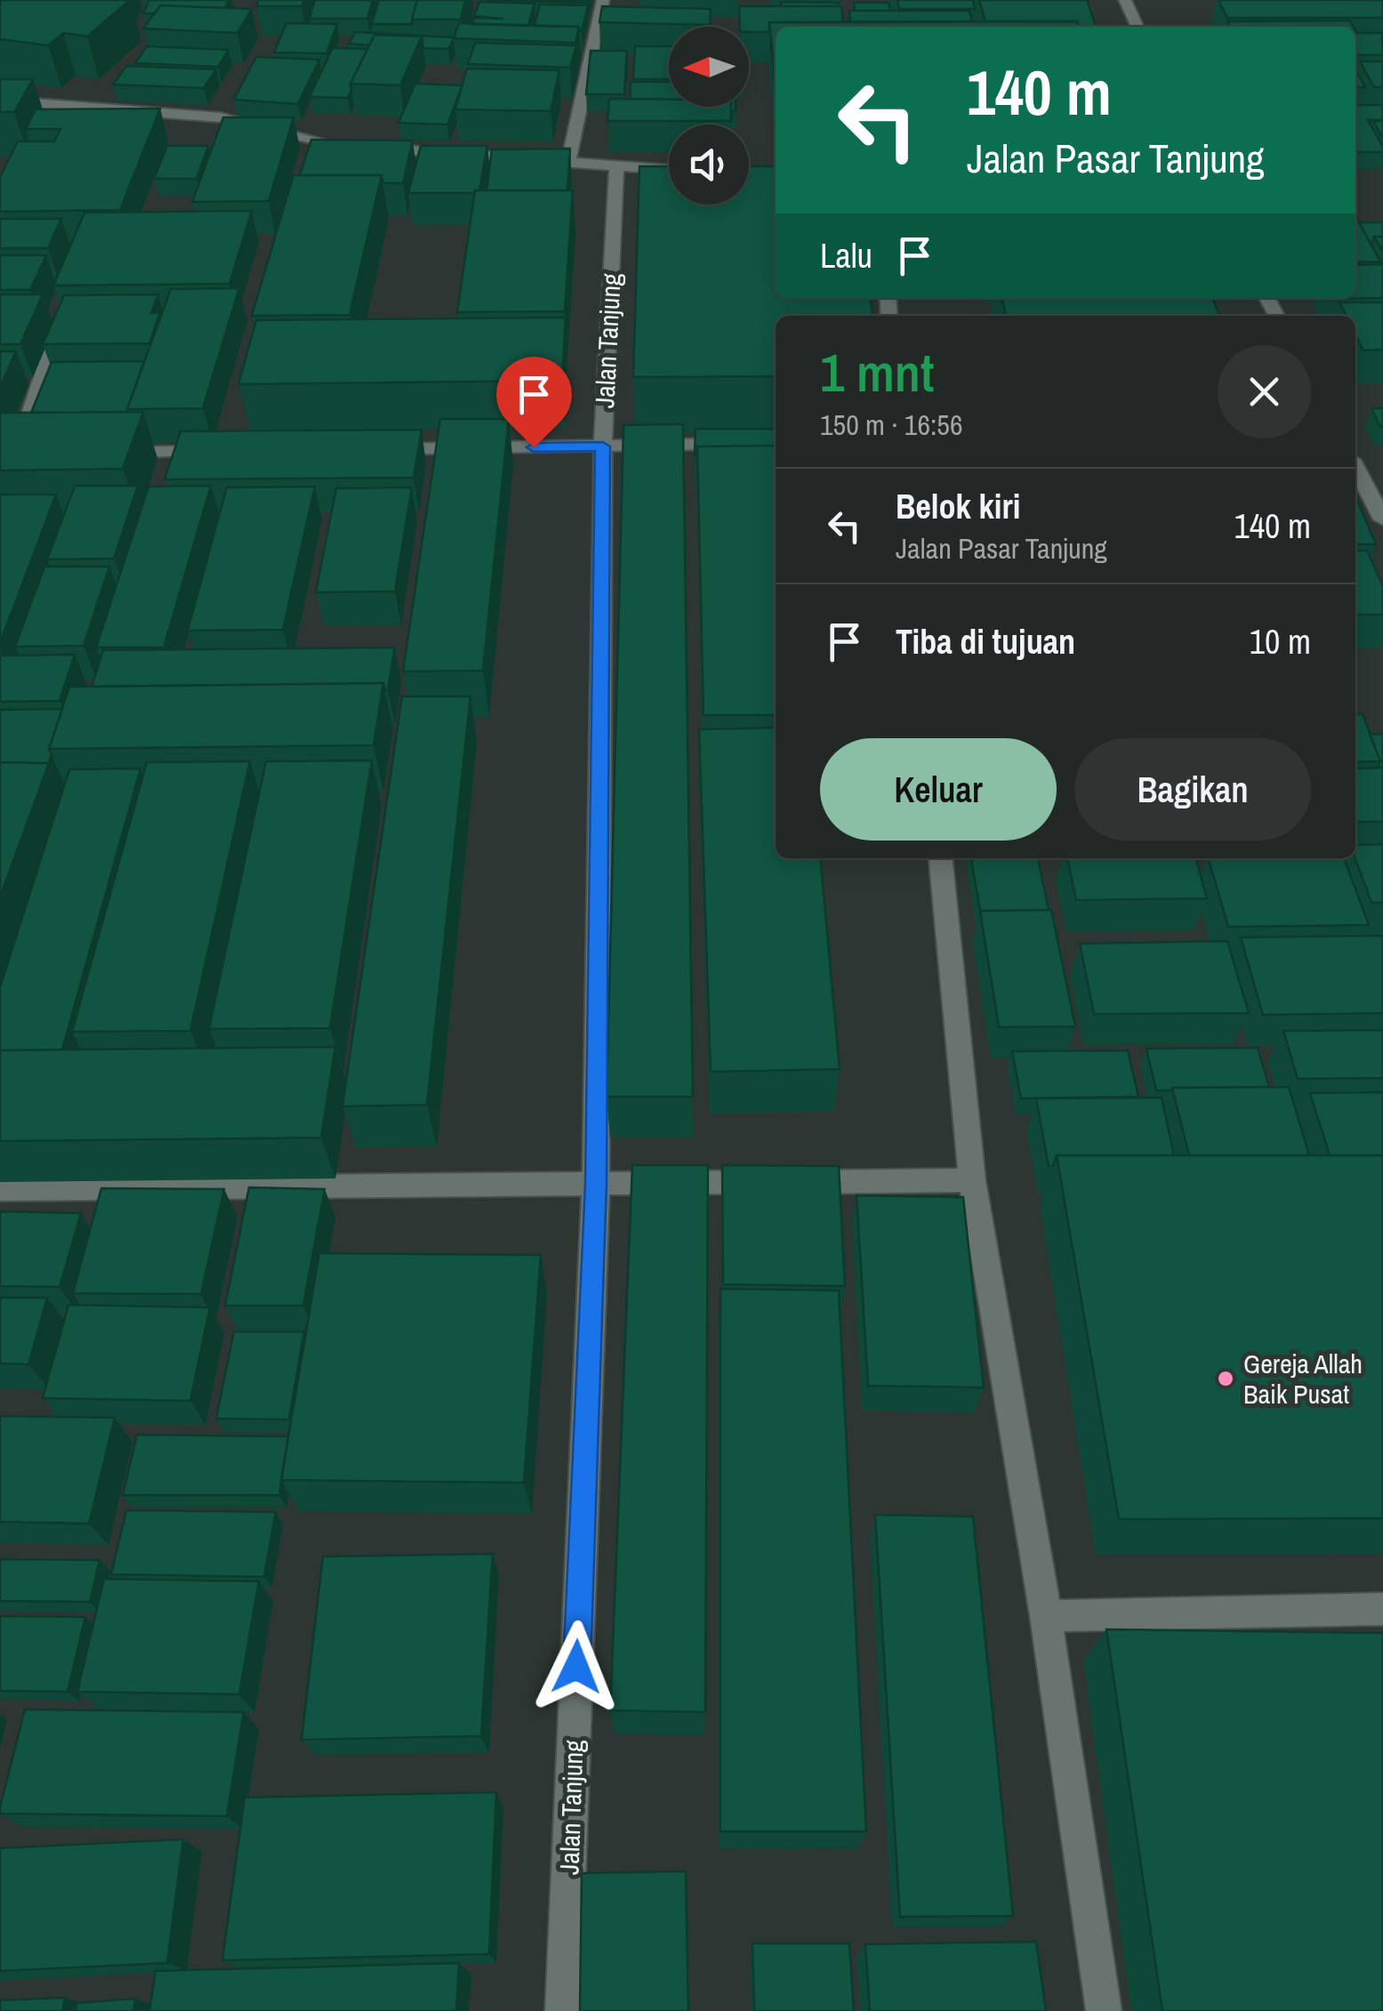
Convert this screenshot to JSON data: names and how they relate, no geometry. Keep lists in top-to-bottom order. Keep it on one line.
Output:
{"streets":{"street":["Jalan Tanjung"]},"places":["Gereja Allah Baik Pusat"],"north":"left","page":{"turn":["140 m","Jalan Pasar Tanjung"],"then":"Lalu","heading":["1 mnt","150 m · 16:56"],"list":[{"name":"Belok kiri","note":"Jalan Pasar Tanjung","value":"140 m"},{"name":"Tiba di tujuan","value":"10 m"}],"buttons":["Keluar","Bagikan"]}}
